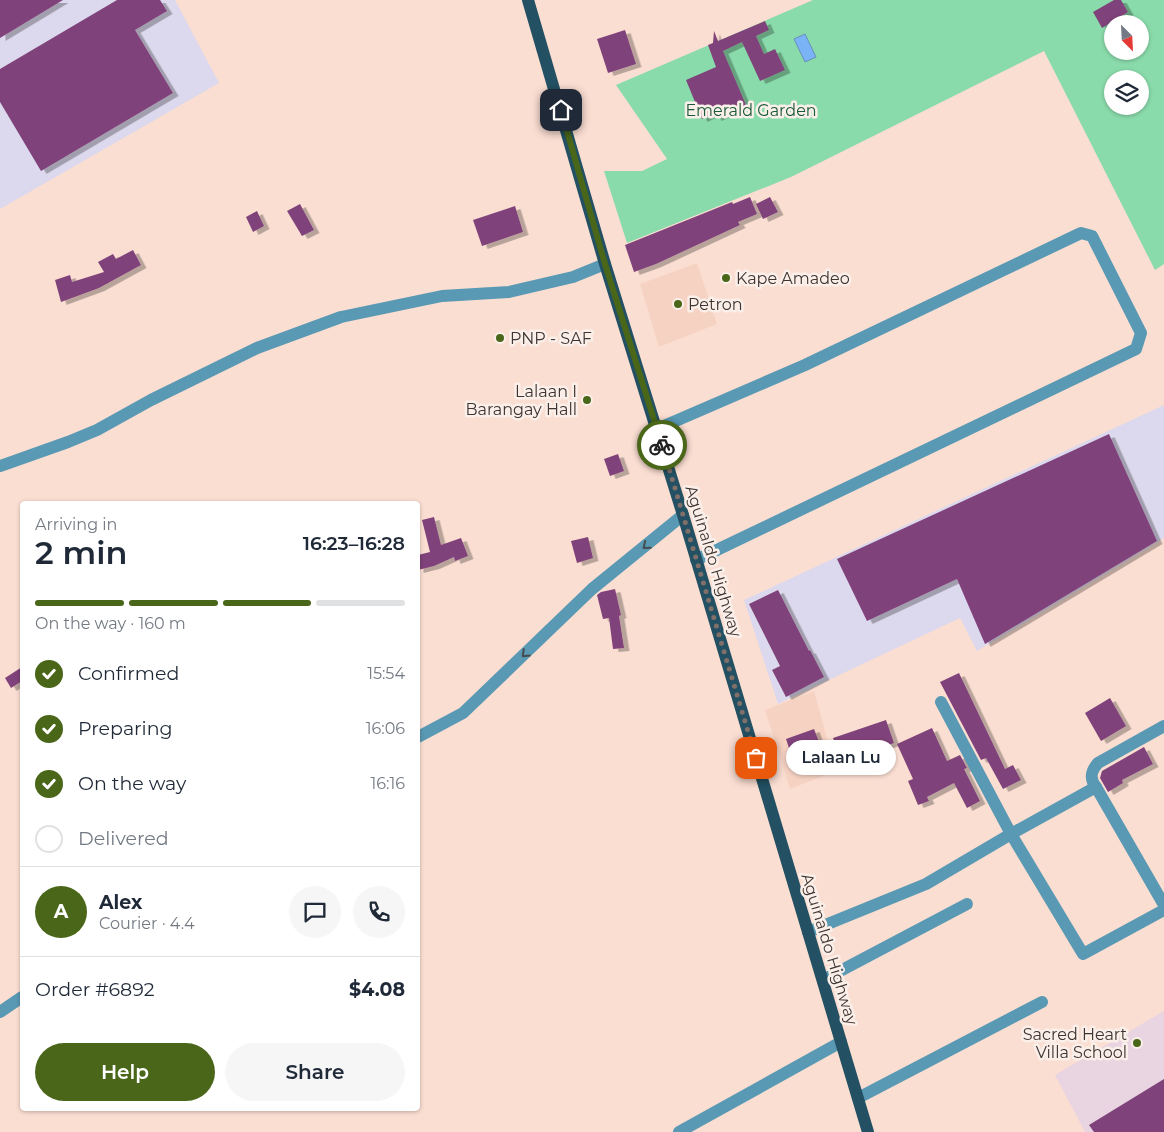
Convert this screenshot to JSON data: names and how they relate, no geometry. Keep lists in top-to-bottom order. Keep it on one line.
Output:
{"streets":{"main road":["Aguinaldo Highway"]},"parks":["Emerald Garden"],"places":["Kape Amadeo","Petron","PNP - SAF","Lalaan I Barangay Hall","Lalaan Lu","Sacred Heart Villa School"],"north":"bottom right","page":{"heading":["2 min","Arriving in","16:23–16:28"],"panel":["Alex","Courier · 4.4","Order #6892","$4.08"],"bar":"On the way · 160 m","list":[["Confirmed","15:54"],["Preparing","16:06"],["On the way","16:16"],"Delivered"],"bubble":"Lalaan Lu","round":"A","buttons":["Help","Share"]}}
